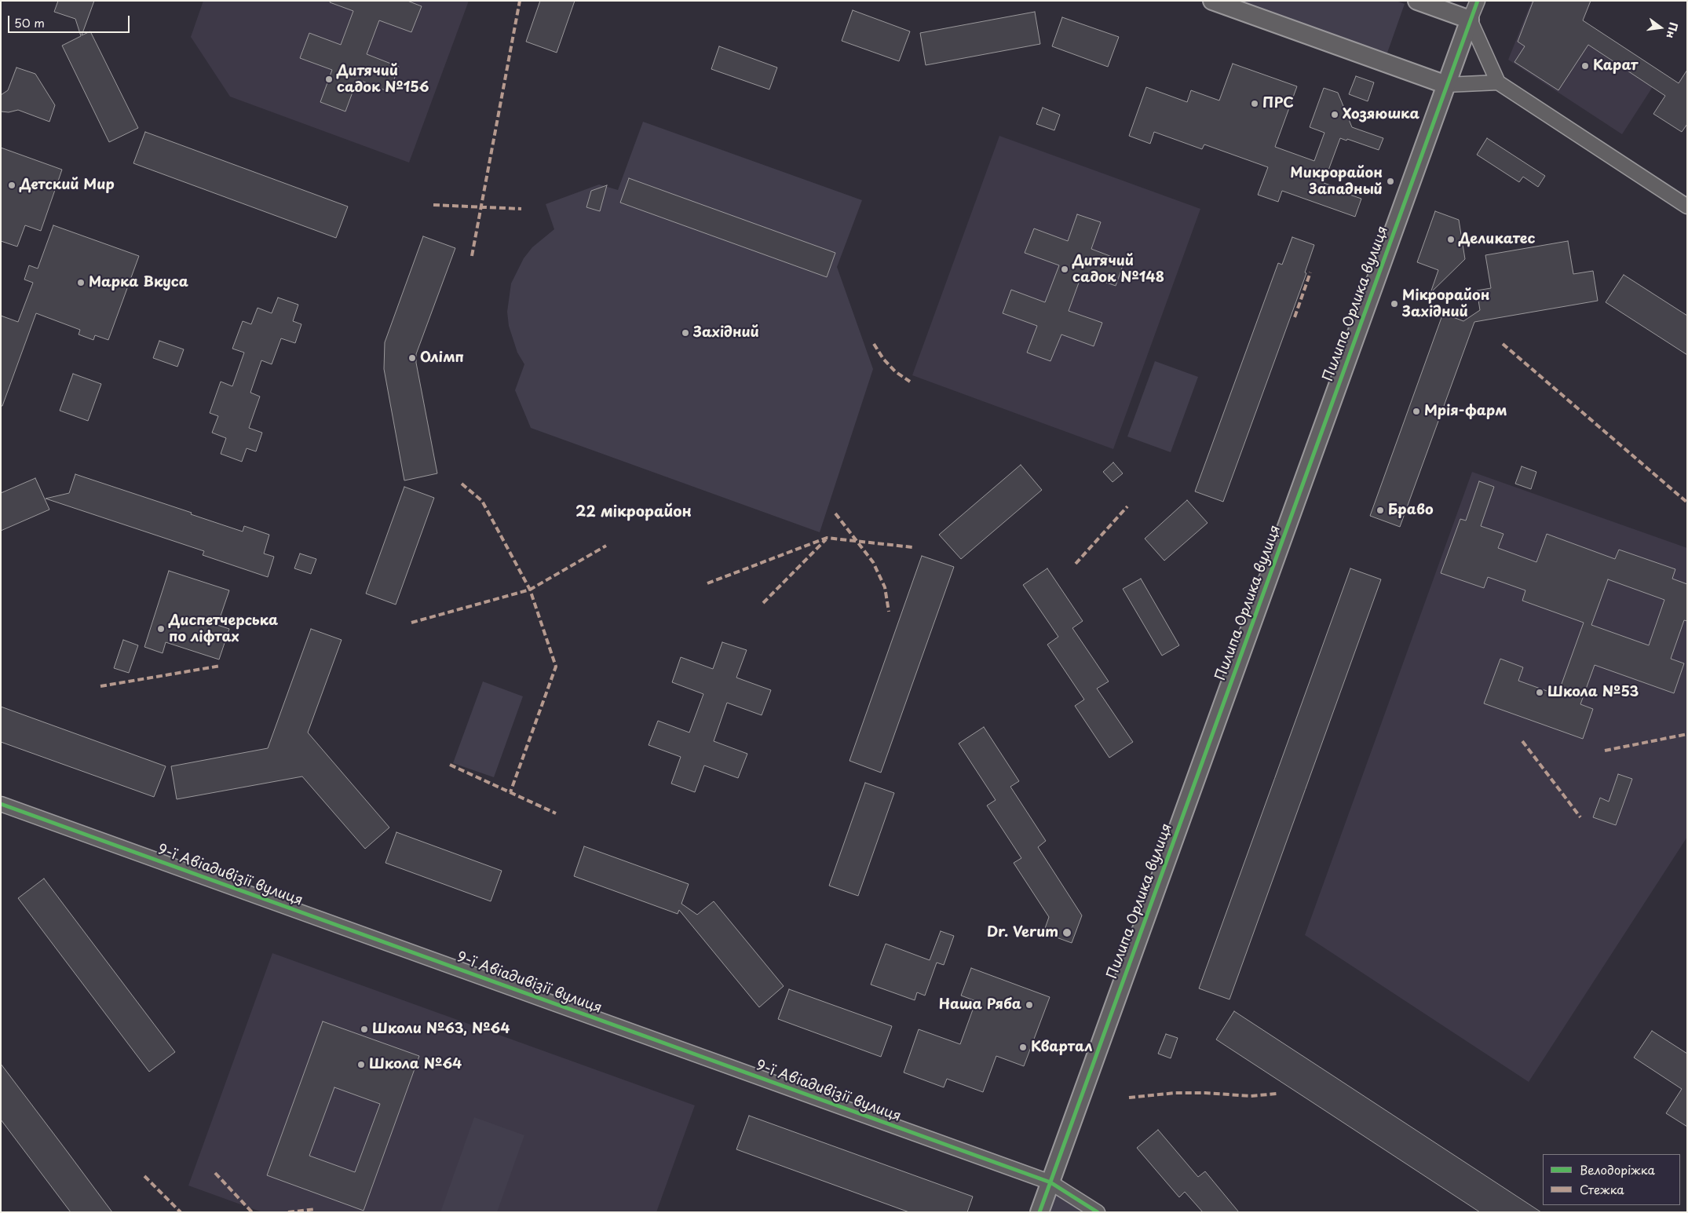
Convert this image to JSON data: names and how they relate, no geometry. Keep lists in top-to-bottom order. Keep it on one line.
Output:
{"streets":{"street":["Пилипа Орлика вулиця","9-ї Авіадивізії вулиця"]},"crossings":[["Пилипа Орлика вулиця","9-ї Авіадивізії вулиця"]],"districts":["22 мікрорайон"],"places":["Карат","Дитячий садок №156","ПРС","Хозяюшка","Микрорайон Западный","Детский Мир","Деликатес","Дитячий садок №148","Марка Вкуса","Мікрорайон Західний","Західний","Олімп","Мрія-фарм","Браво","Диспетчерська по ліфтах","Школа №53","Dr. Verum","Наша Ряба","Школи №63, №64","Квартал","Школа №64"],"legend":["Велодоріжка","Стежка"],"scale_bar":"50 m","north":"right"}
